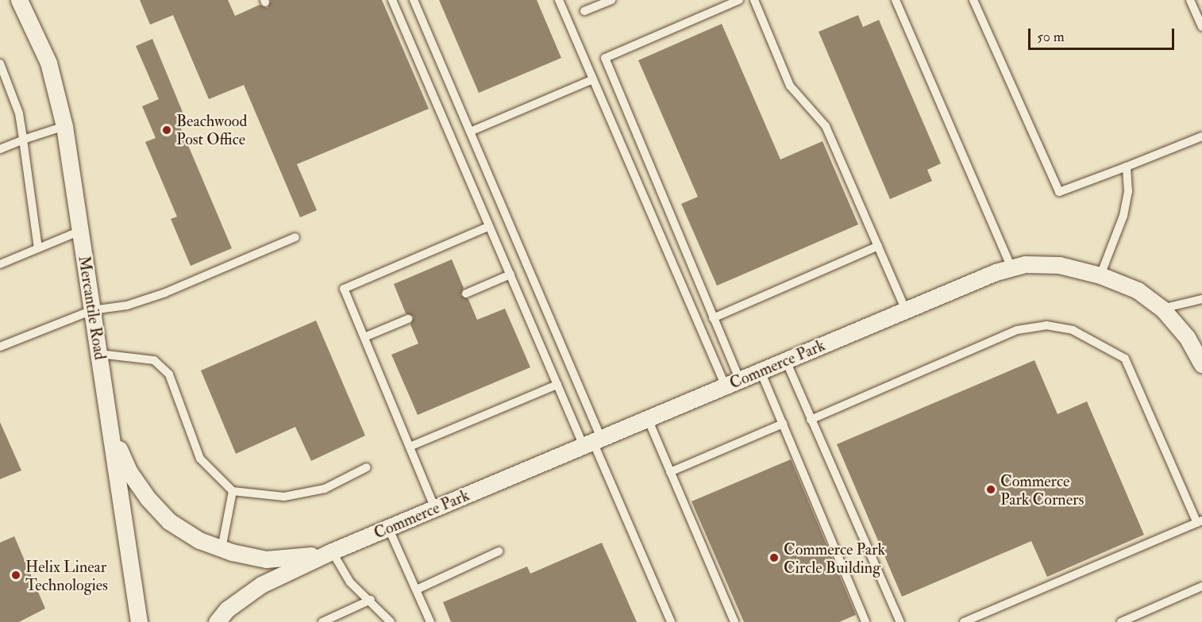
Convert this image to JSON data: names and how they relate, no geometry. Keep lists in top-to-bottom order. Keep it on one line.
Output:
{"streets":{"street":["Mercantile Road","Commerce Park"]},"crossings":[["Mercantile Road","Commerce Park"]],"places":["Beachwood Post Office","Commerce Park Corners","Commerce Park Circle Building","Helix Linear Technologies"],"scale_bar":"50 m"}
